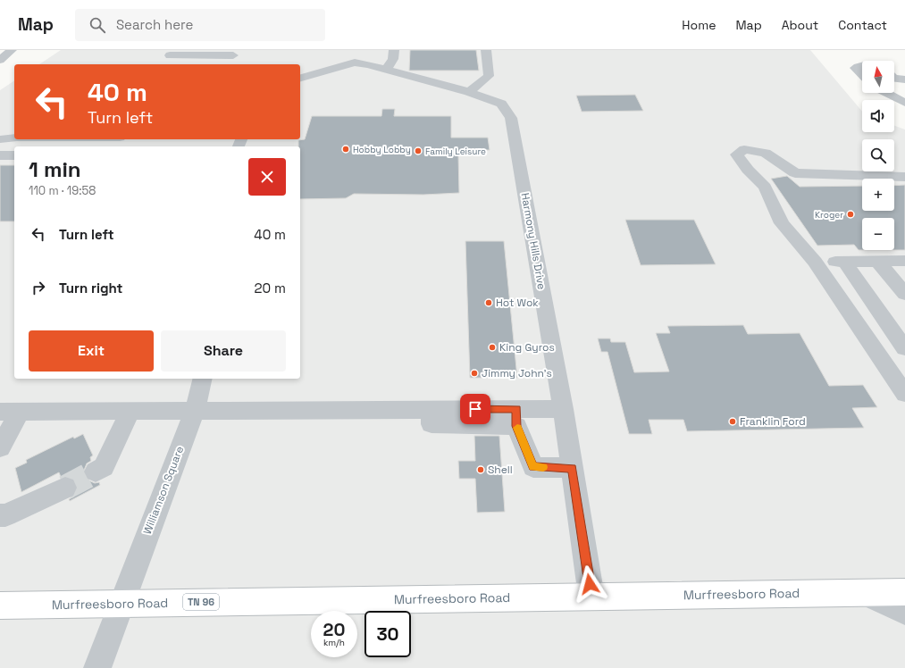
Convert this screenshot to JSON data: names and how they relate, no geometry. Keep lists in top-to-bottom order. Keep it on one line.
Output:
{"streets":{"highway":["Murfreesboro Road","TN 96"],"street":["Harmony Hills Drive","Williamson Square"]},"crossings":[["Harmony Hills Drive","Murfreesboro Road"],["Williamson Square","Murfreesboro Road"]],"places":["Hobby Lobby","Family Leisure","Kroger","Hot Wok","King Gyros","Jimmy John's","Franklin Ford","Shell"],"north":"top","page":{"header":"Map","search":"Search here","nav":["Home","Map","About","Contact"],"map_buttons":["+","−"],"turn":["40 m","Turn left"],"heading":["1 min","110 m · 19:58"],"list":[{"name":"Turn left","value":"40 m"},{"name":"Turn right","value":"20 m"}],"buttons":["Exit","Share"],"speed":"20 km/h","limit":"30"}}
